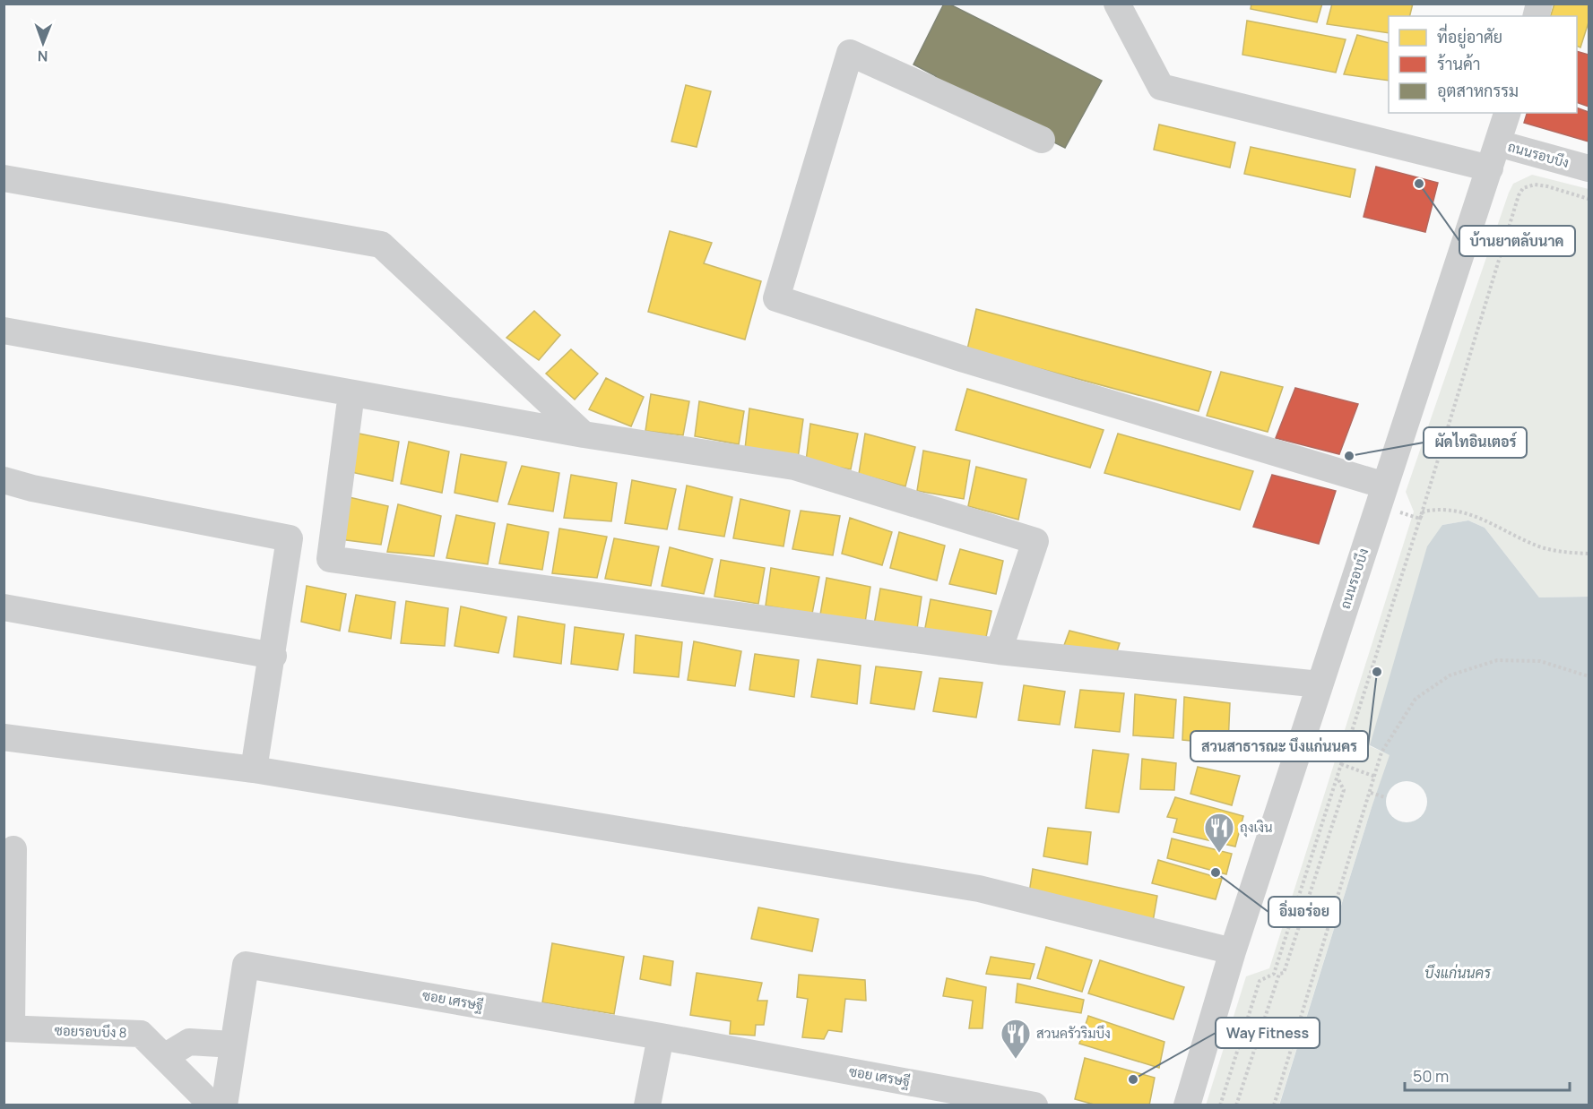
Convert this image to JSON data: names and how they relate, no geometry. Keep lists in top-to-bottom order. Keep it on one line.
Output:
{"streets":{"street":["ถนนรอบบึง","ซอย เศรษฐี","ซอยรอบบึง 8"]},"water":["บึงแก่นนคร"],"places":{"other":["บ้านยาตลับนาค","ผัดไทอินเตอร์","สวนสาธารณะ บึงแก่นนคร","อิ่มอร่อย","Way Fitness"],"restaurant":["ถุงเงิน","สวนครัวริมบึง"]},"legend":["ที่อยู่อาศัย","ร้านค้า","อุตสาหกรรม"],"scale_bar":"50 m","north":"bottom"}
